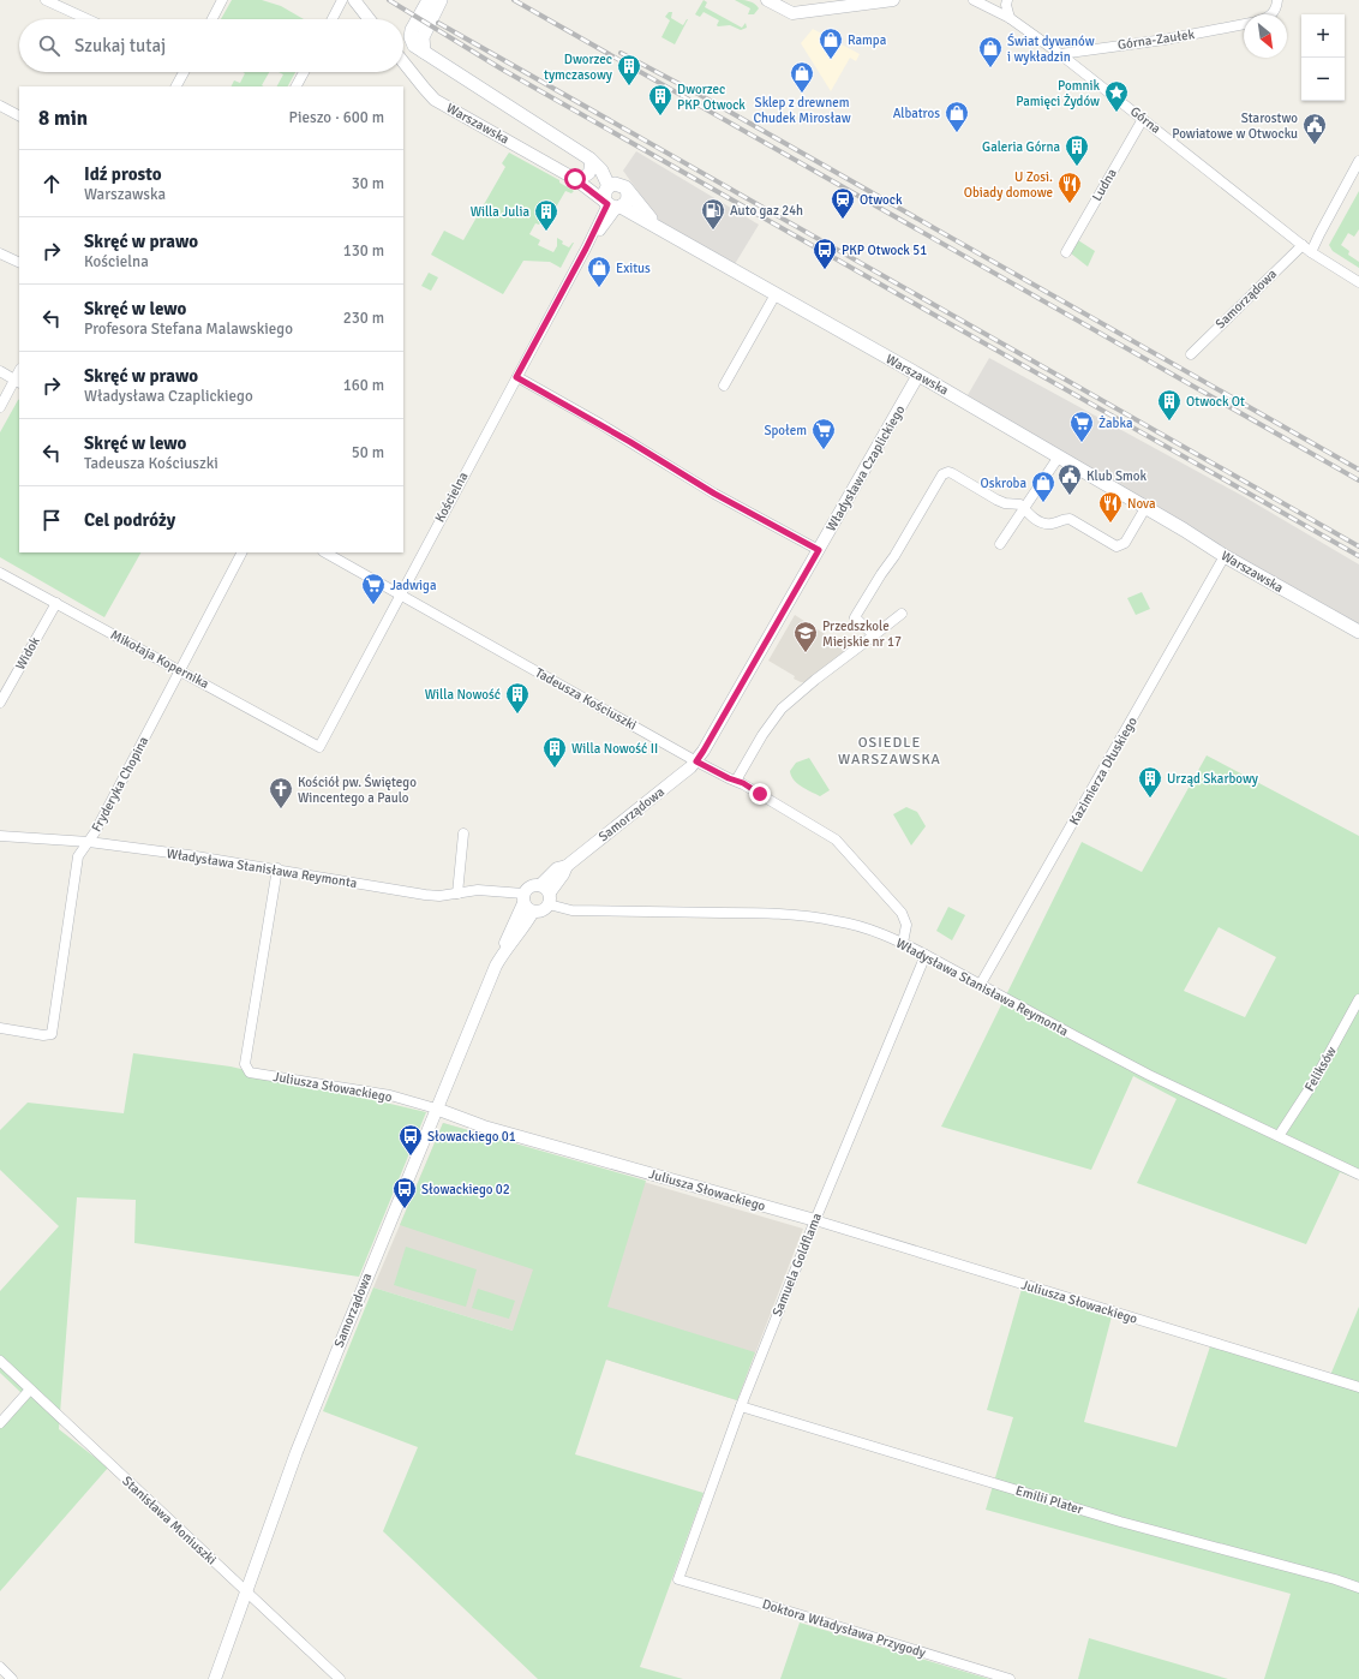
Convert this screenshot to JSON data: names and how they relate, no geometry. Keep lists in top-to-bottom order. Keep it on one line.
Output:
{"streets":{"main road":["Warszawska"],"street":["Górna-Zaułek","Górna","Ludna","Samorządowa","Władysława Czaplickiego","Kościelna","Widok","Mikołaja Kopernika","Tadeusza Kościuszki","Kazimierza Dłuskiego","Fryderyka Chopina","Władysława Stanisława Reymonta","Feliksów","Juliusza Słowackiego","Samuela Goldflama","Emilii Plater","Stanisława Moniuszki","Doktora Władysława Przygody"]},"crossings":[["Górna-Zaułek","Górna"],["Górna","Ludna"],["Górna","Samorządowa"],["Warszawska","Władysława Czaplickiego"],["Warszawska","Kościelna"],["Warszawska","Kazimierza Dłuskiego"],["Samorządowa","Władysława Czaplickiego"],["Samorządowa","Tadeusza Kościuszki"],["Samorządowa","Władysława Stanisława Reymonta"],["Samorządowa","Juliusza Słowackiego"],["Samorządowa","Stanisława Moniuszki"],["Władysława Czaplickiego","Tadeusza Kościuszki"],["Kościelna","Mikołaja Kopernika"],["Kościelna","Tadeusza Kościuszki"],["Widok","Mikołaja Kopernika"],["Mikołaja Kopernika","Fryderyka Chopina"],["Tadeusza Kościuszki","Władysława Stanisława Reymonta"],["Kazimierza Dłuskiego","Władysława Stanisława Reymonta"],["Fryderyka Chopina","Władysława Stanisława Reymonta"],["Władysława Stanisława Reymonta","Feliksów"],["Władysława Stanisława Reymonta","Juliusza Słowackiego"],["Władysława Stanisława Reymonta","Samuela Goldflama"],["Juliusza Słowackiego","Samuela Goldflama"],["Samuela Goldflama","Emilii Plater"],["Samuela Goldflama","Doktora Władysława Przygody"]],"districts":["OSIEDLE WARSZAWSKA"],"places":{"shop":["Rampa","Świat dywanów i wykładzin","Sklep z drewnem Chudek Mirosław","Albatros","Exitus","Oskroba"],"building":["Dworzec tymczasowy","Dworzec PKP Otwock","Galeria Górna","Willa Julia","Otwock Ot","Willa Nowość","Willa Nowość II","Urząd Skarbowy"],"place":["Pomnik Pamięci Żydów"],"public building":["Starostwo Powiatowe w Otwocku","Klub Smok"],"restaurant":["U Zosi. Obiady domowe","Nova"],"station":["Otwock"],"fuel station":["Auto gaz 24h"],"bus stop":["PKP Otwock 51","Słowackiego 01","Słowackiego 02"],"supermarket":["Żabka","Społem","Jadwiga"],"school or university":["Przedszkole Miejskie nr 17"],"church":["Kościół pw. Świętego Wincentego a Paulo"]},"north":"bottom right","page":{"map_buttons":["+","−"],"search":"Szukaj tutaj","heading":["8 min","Pieszo · 600 m"],"list":[["Idź prosto","Warszawska","30 m"],["Skręć w prawo","Kościelna","130 m"],["Skręć w lewo","Profesora Stefana Malawskiego","230 m"],["Skręć w prawo","Władysława Czaplickiego","160 m"],["Skręć w lewo","Tadeusza Kościuszki","50 m"],"Cel podróży"]}}
